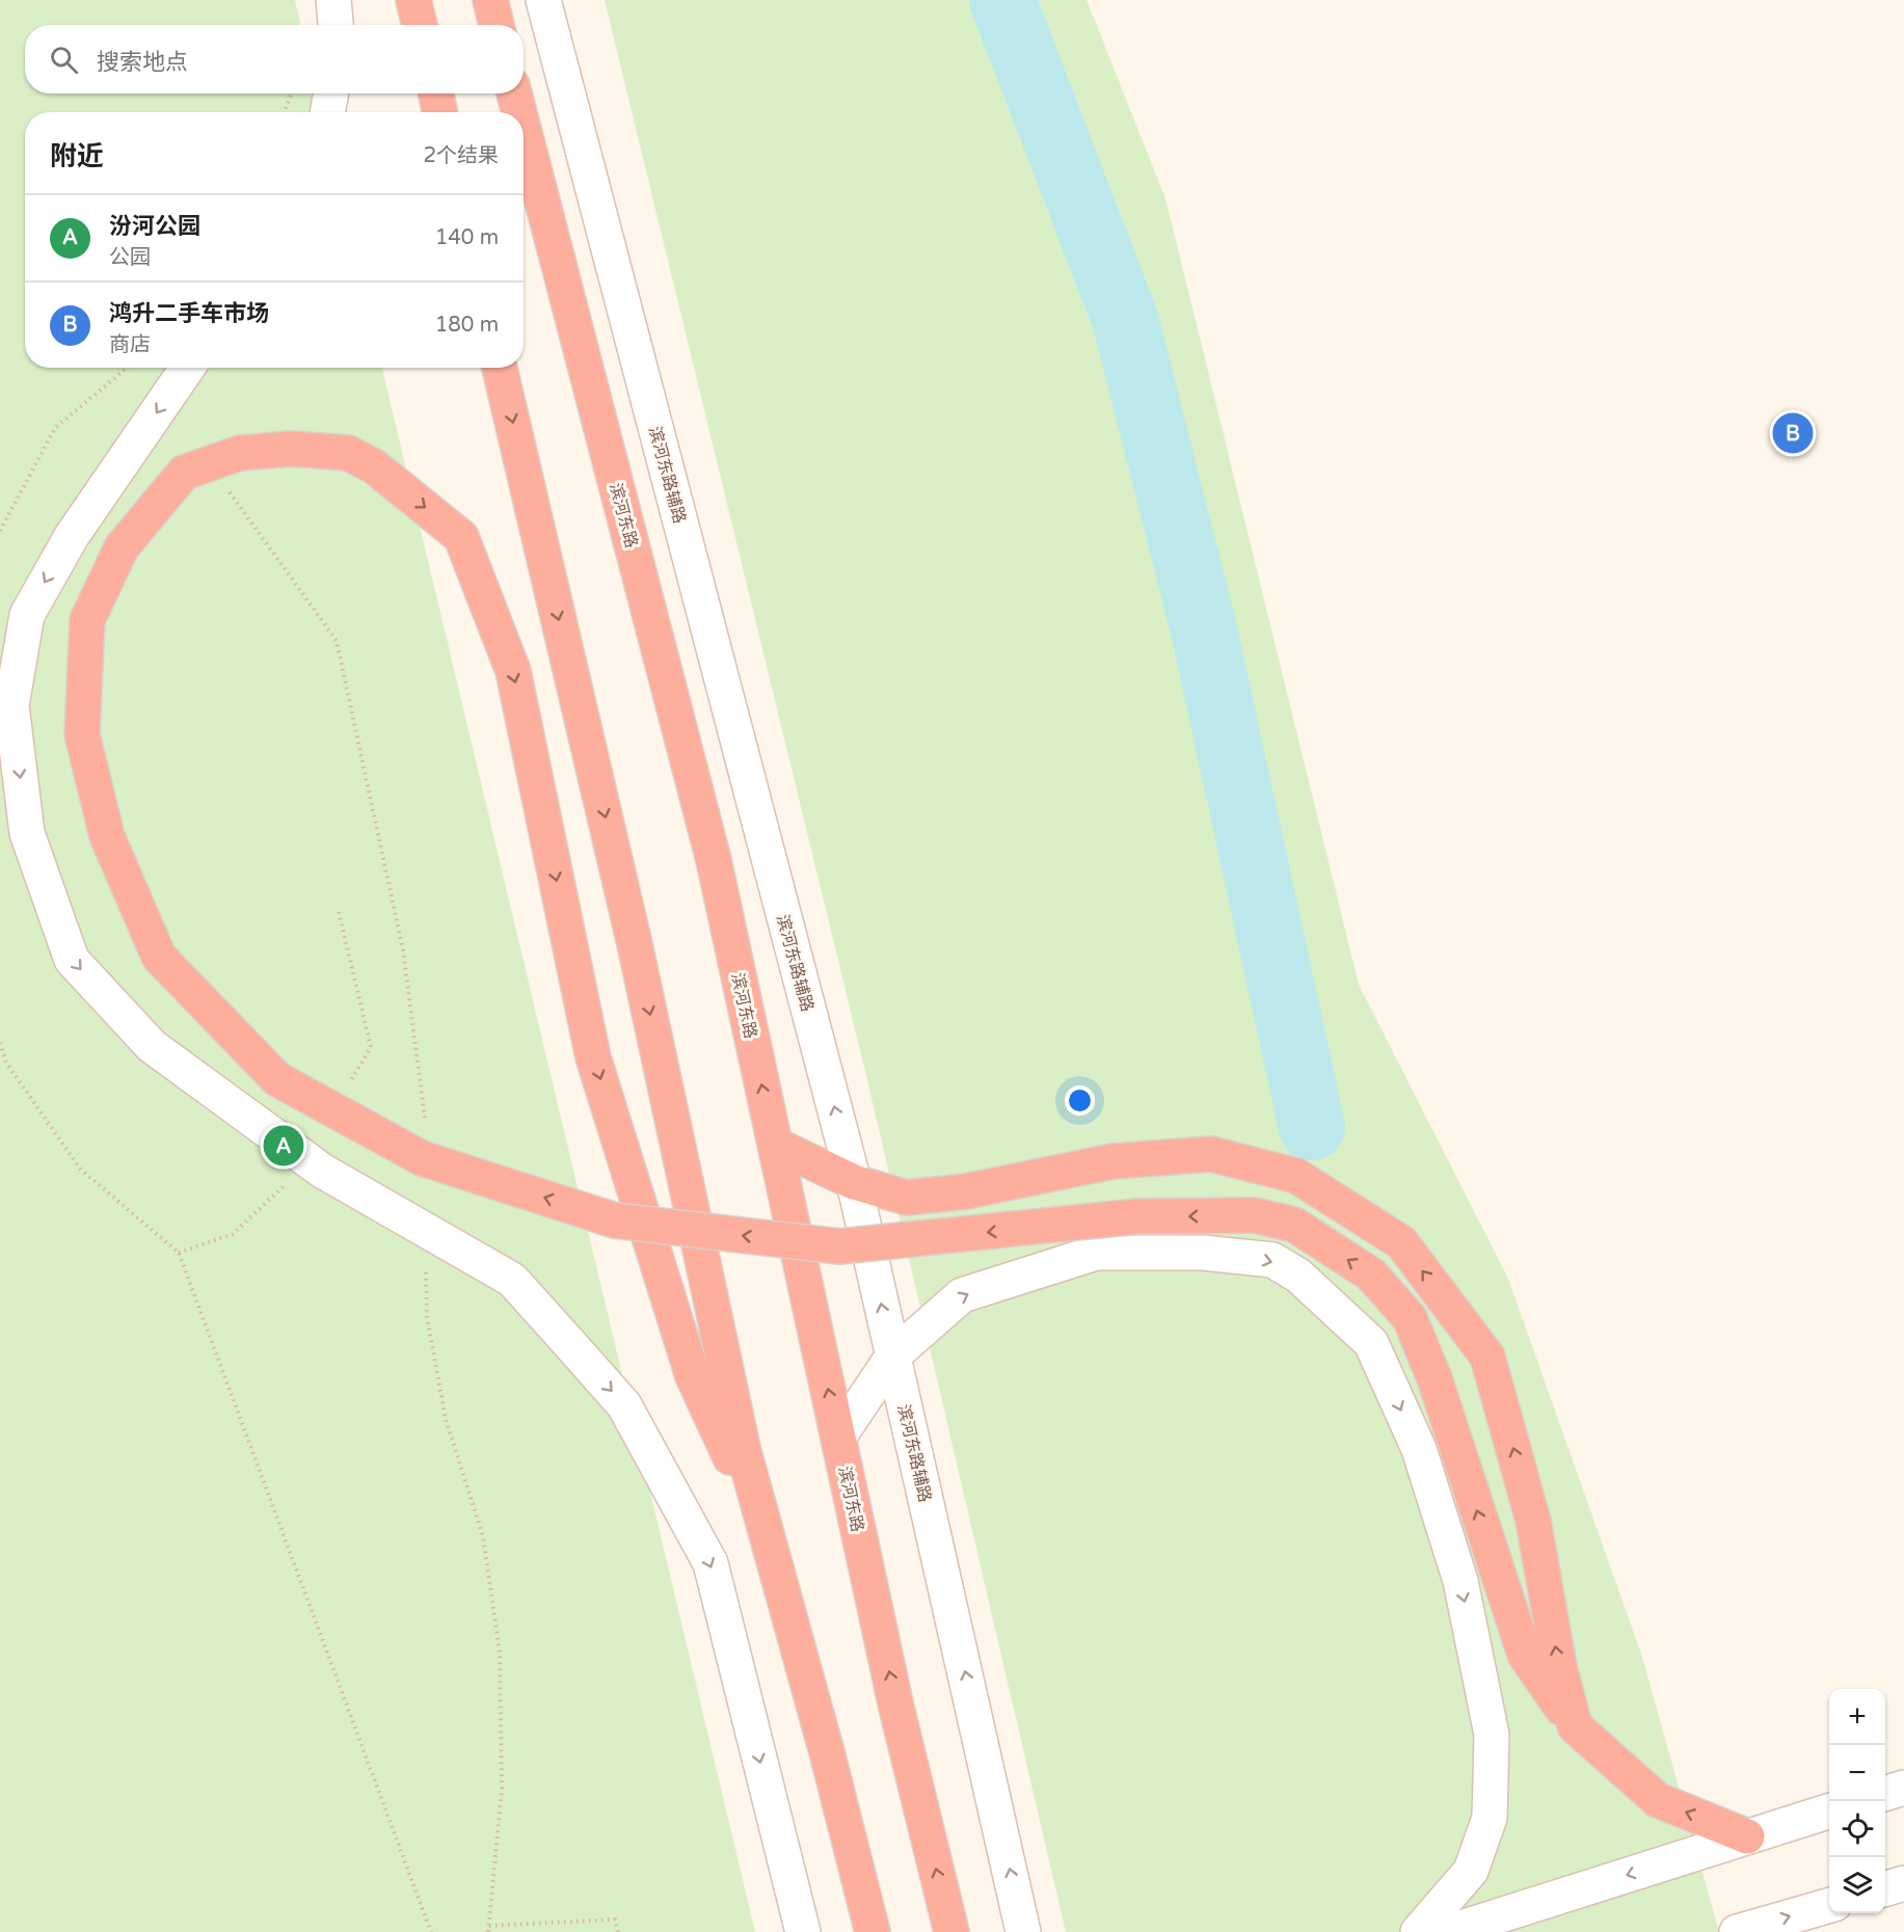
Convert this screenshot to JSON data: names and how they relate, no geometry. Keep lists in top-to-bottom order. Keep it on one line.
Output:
{"streets":{"highway":["滨河东路"],"main road":["滨河东路辅路"]},"one_way":["滨河东路辅路"],"page":{"search":"搜索地点","heading":["附近","2个结果"],"list":[{"mark":"A","name":"汾河公园","note":"公园","value":"140 m"},{"mark":"B","name":"鸿升二手车市场","note":"商店","value":"180 m"}],"pins":["B","A"],"map_buttons":["+","−"]}}
